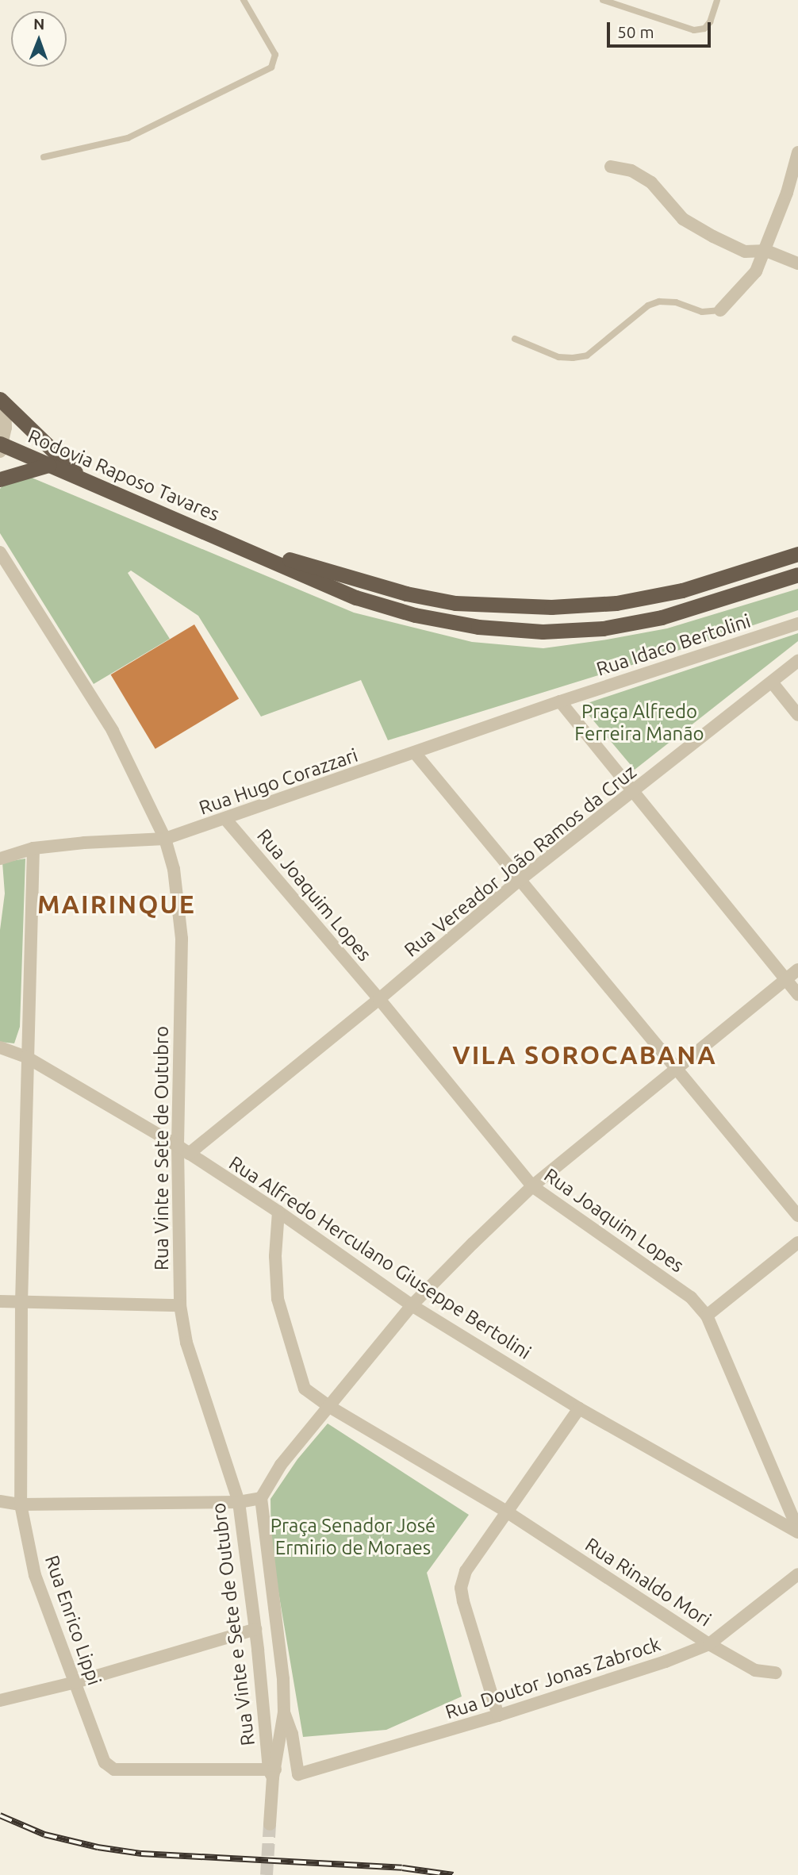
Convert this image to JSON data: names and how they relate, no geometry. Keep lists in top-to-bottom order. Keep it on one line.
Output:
{"streets":{"highway":["Rodovia Raposo Tavares"],"street":["Rua Idaco Bertolini","Rua Hugo Corazzari","Rua Vereador João Ramos da Cruz","Rua Joaquim Lopes","Rua Vinte e Sete de Outubro","Rua Alfredo Herculano Giuseppe Bertolini","Rua Rinaldo Mori","Rua Enrico Lippi","Rua Doutor Jonas Zabrock"]},"crossings":[["Rua Idaco Bertolini","Rua Hugo Corazzari"],["Rua Hugo Corazzari","Rua Joaquim Lopes"],["Rua Hugo Corazzari","Rua Vinte e Sete de Outubro"],["Rua Hugo Corazzari","Rua Enrico Lippi"],["Rua Vereador João Ramos da Cruz","Rua Joaquim Lopes"],["Rua Vereador João Ramos da Cruz","Rua Alfredo Herculano Giuseppe Bertolini"],["Rua Joaquim Lopes","Rua Alfredo Herculano Giuseppe Bertolini"],["Rua Vinte e Sete de Outubro","Rua Alfredo Herculano Giuseppe Bertolini"],["Rua Vinte e Sete de Outubro","Rua Enrico Lippi"],["Rua Vinte e Sete de Outubro","Rua Doutor Jonas Zabrock"],["Rua Alfredo Herculano Giuseppe Bertolini","Rua Rinaldo Mori"],["Rua Alfredo Herculano Giuseppe Bertolini","Rua Enrico Lippi"],["Rua Rinaldo Mori","Rua Doutor Jonas Zabrock"]],"districts":["MAIRINQUE","VILA SOROCABANA"],"parks":["Praça Alfredo Ferreira Manão","Praça Senador José Ermirio de Moraes"],"scale_bar":"50 m","north":"top"}
